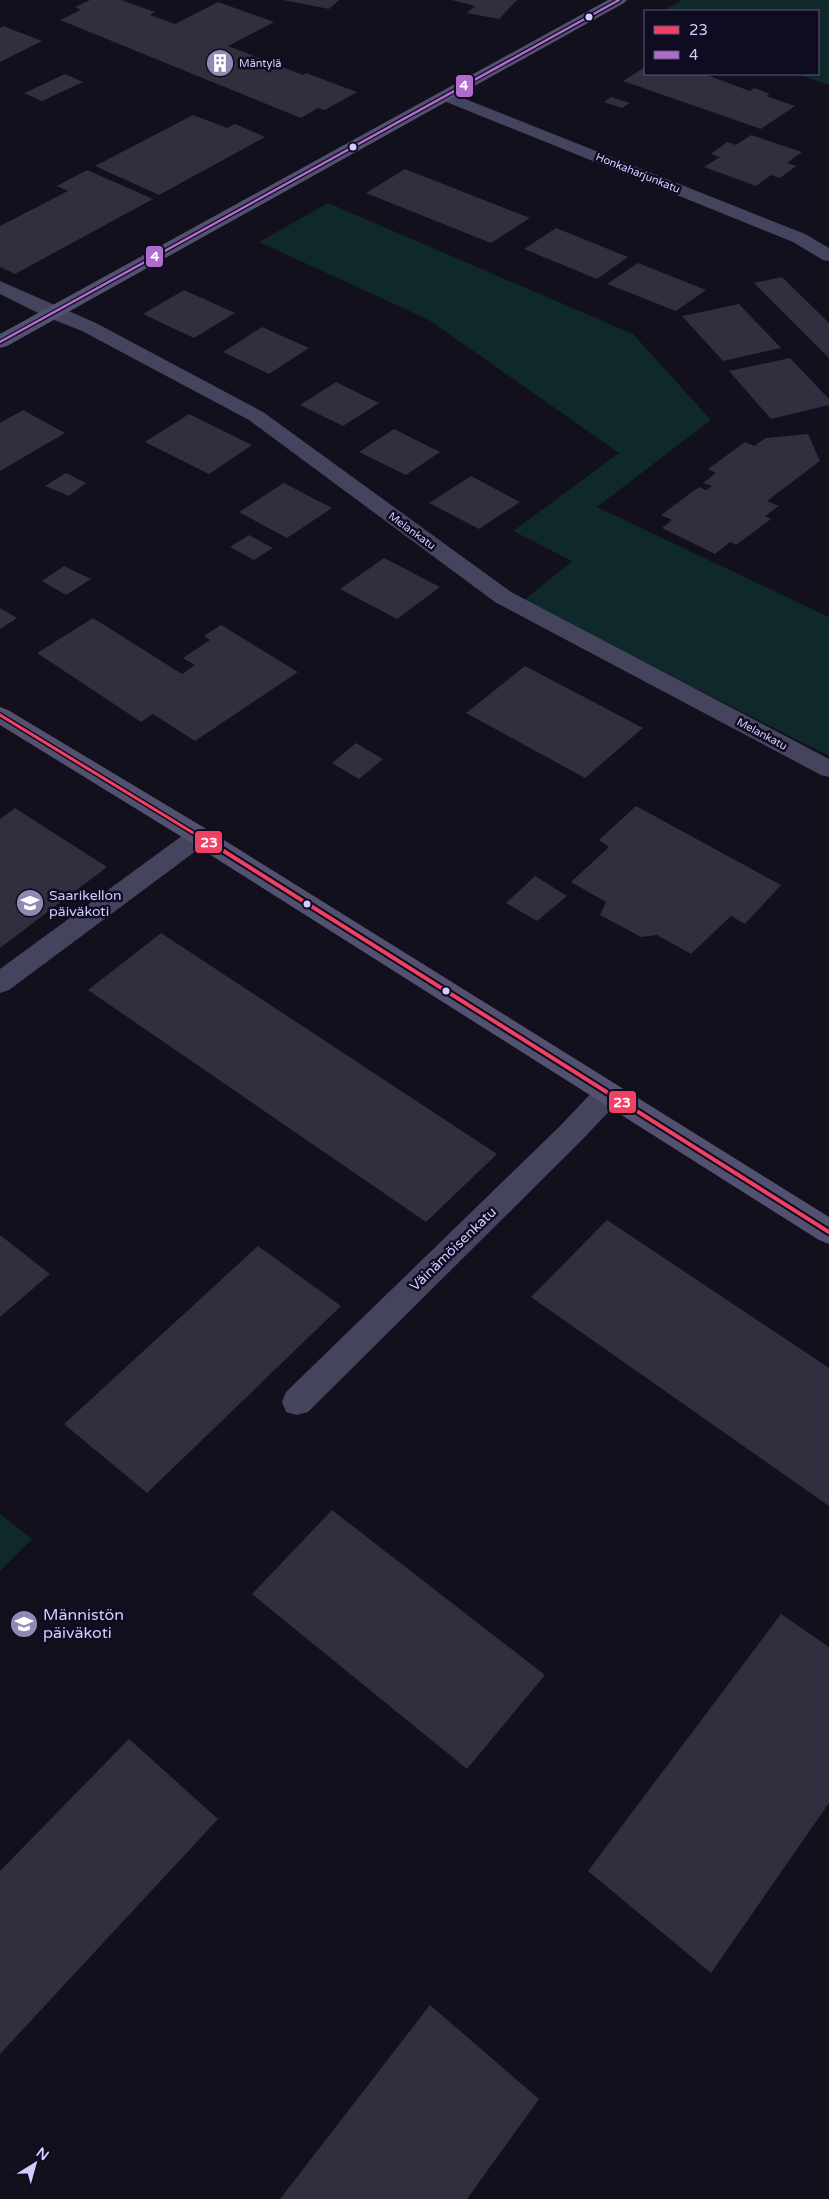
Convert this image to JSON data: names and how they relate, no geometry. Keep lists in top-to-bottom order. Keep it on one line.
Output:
{"streets":{"street":["Honkaharjunkatu","Melankatu","Väinämöisenkatu"]},"places":{"building":["Mäntylä"],"school or university":["Saarikellon päiväkoti","Männistön päiväkoti"]},"lines":["transit line 4","transit line 23"],"legend":["23","4"],"north":"top right"}
